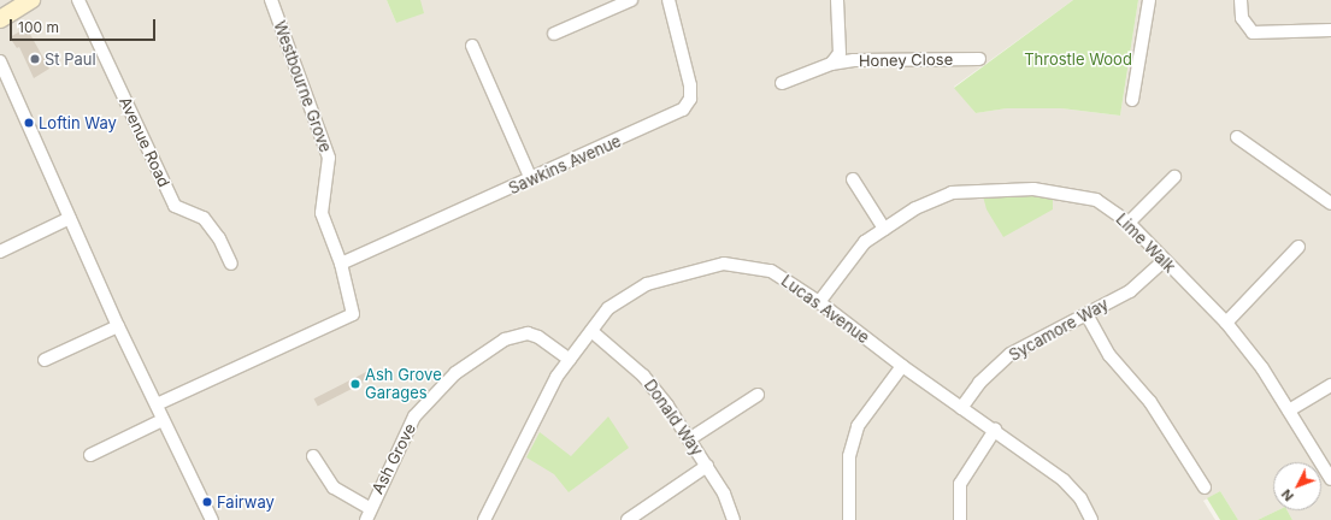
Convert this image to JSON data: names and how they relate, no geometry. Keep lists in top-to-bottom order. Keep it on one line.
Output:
{"streets":{"street":["Honey Close","Westbourne Grove","Avenue Road","Sawkins Avenue","Lime Walk","Lucas Avenue","Sycamore Way","Donald Way","Ash Grove"]},"crossings":[["Westbourne Grove","Sawkins Avenue"],["Lime Walk","Lucas Avenue"],["Lime Walk","Sycamore Way"],["Lucas Avenue","Sycamore Way"],["Lucas Avenue","Donald Way"],["Lucas Avenue","Ash Grove"]],"parks":["Throstle Wood"],"places":["St Paul","Loftin Way","Ash Grove Garages","Fairway"],"scale_bar":"100 m","north":"bottom left"}
